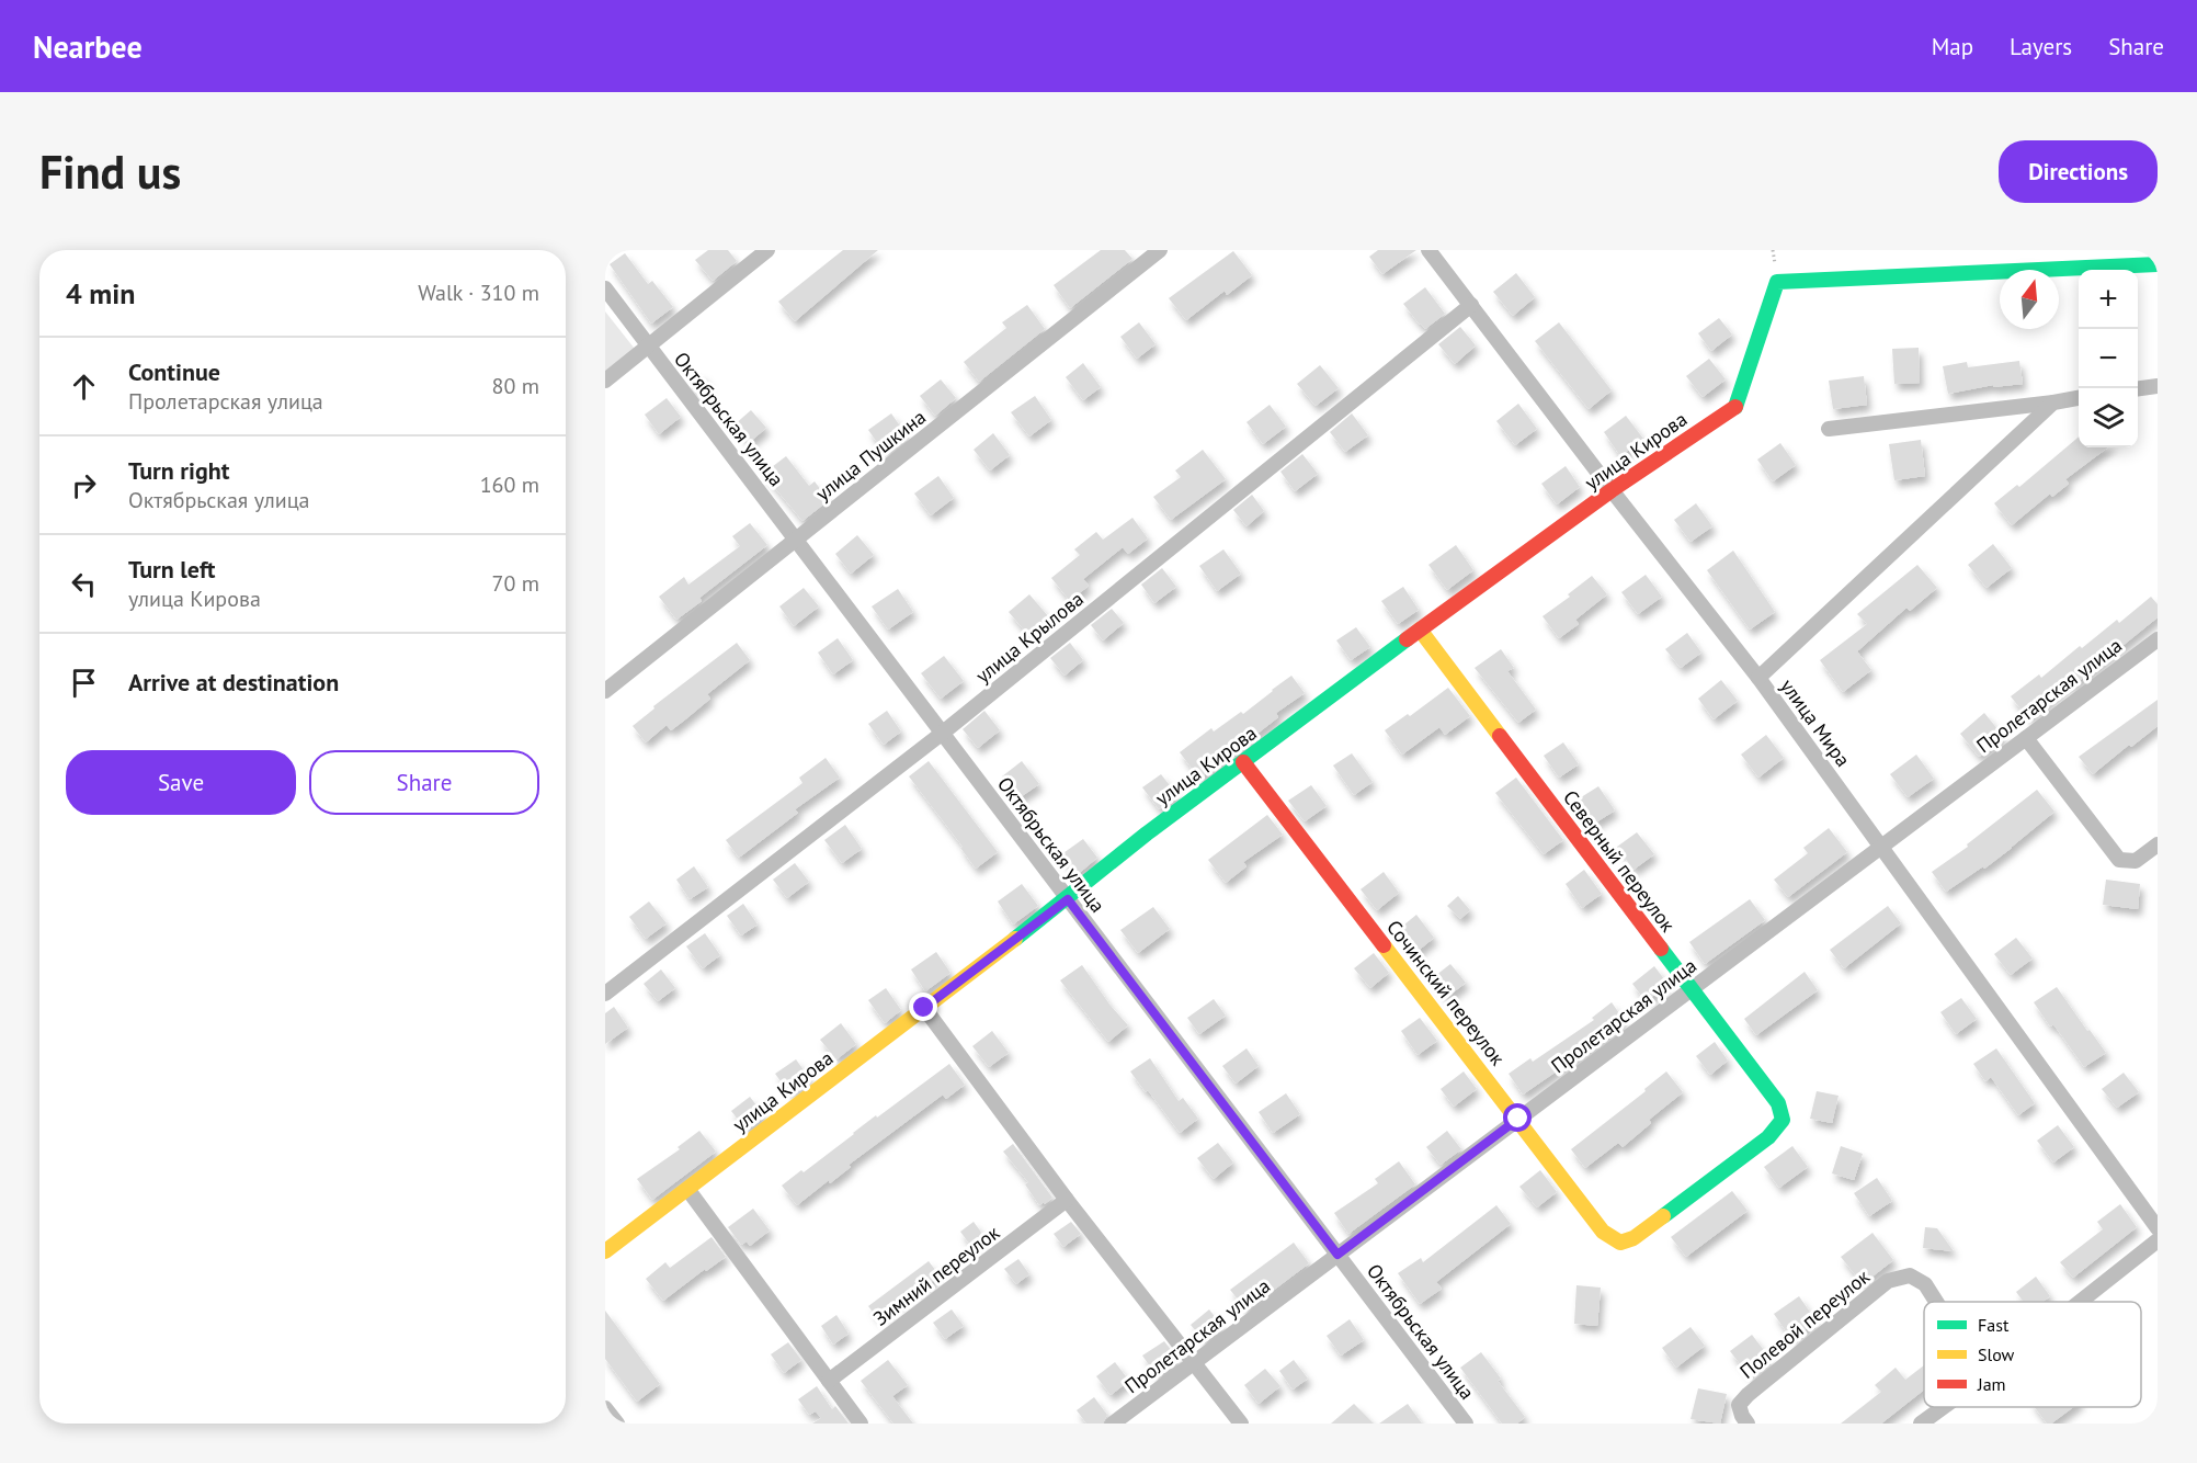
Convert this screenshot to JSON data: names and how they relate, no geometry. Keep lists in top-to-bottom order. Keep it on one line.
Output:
{"streets":{"street":["Октябрьская улица","улица Кирова","улица Пушкина","улица Крылова","Пролетарская улица","улица Мира","Северный переулок","Сочинский переулок","Зимний переулок","Полевой переулок"]},"crossings":[["Октябрьская улица","улица Кирова"],["Октябрьская улица","улица Пушкина"],["Октябрьская улица","улица Крылова"],["Октябрьская улица","Пролетарская улица"],["улица Кирова","улица Мира"],["улица Кирова","Северный переулок"],["улица Кирова","Сочинский переулок"],["улица Крылова","улица Мира"],["Пролетарская улица","улица Мира"],["Пролетарская улица","Северный переулок"],["Пролетарская улица","Сочинский переулок"],["Северный переулок","Сочинский переулок"]],"legend":["Fast","Slow","Jam"],"north":"top","page":{"header":"Nearbee","nav":["Map","Layers","Share"],"buttons":["Directions",["Save","Share"]],"title":"Find us","heading":["4 min","Walk · 310 m"],"map_buttons":["+","−"],"list":[["Continue","Пролетарская улица","80 m"],["Turn right","Октябрьская улица","160 m"],["Turn left","улица Кирова","70 m"],"Arrive at destination"]}}
